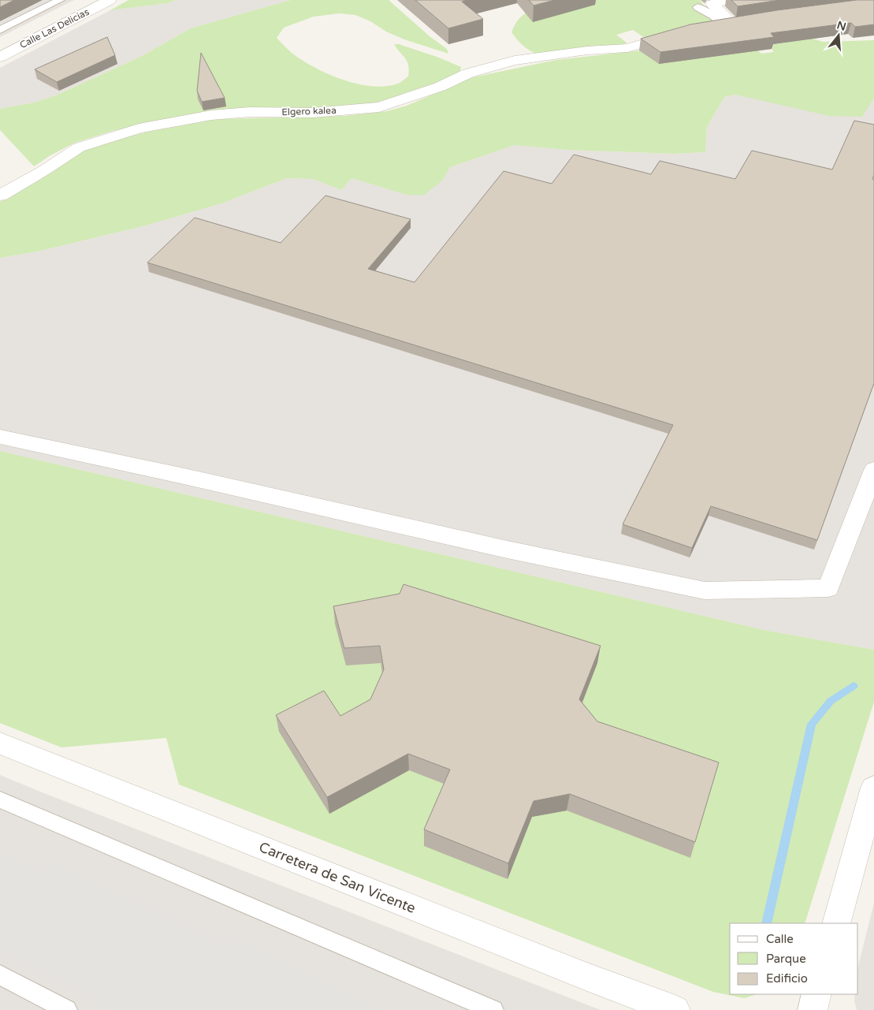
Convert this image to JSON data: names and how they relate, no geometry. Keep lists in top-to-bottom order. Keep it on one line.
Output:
{"streets":{"street":["Calle Las Delicias","Elgero kalea","Carretera de San Vicente"]},"legend":["Calle","Parque","Edificio"],"north":"top"}
